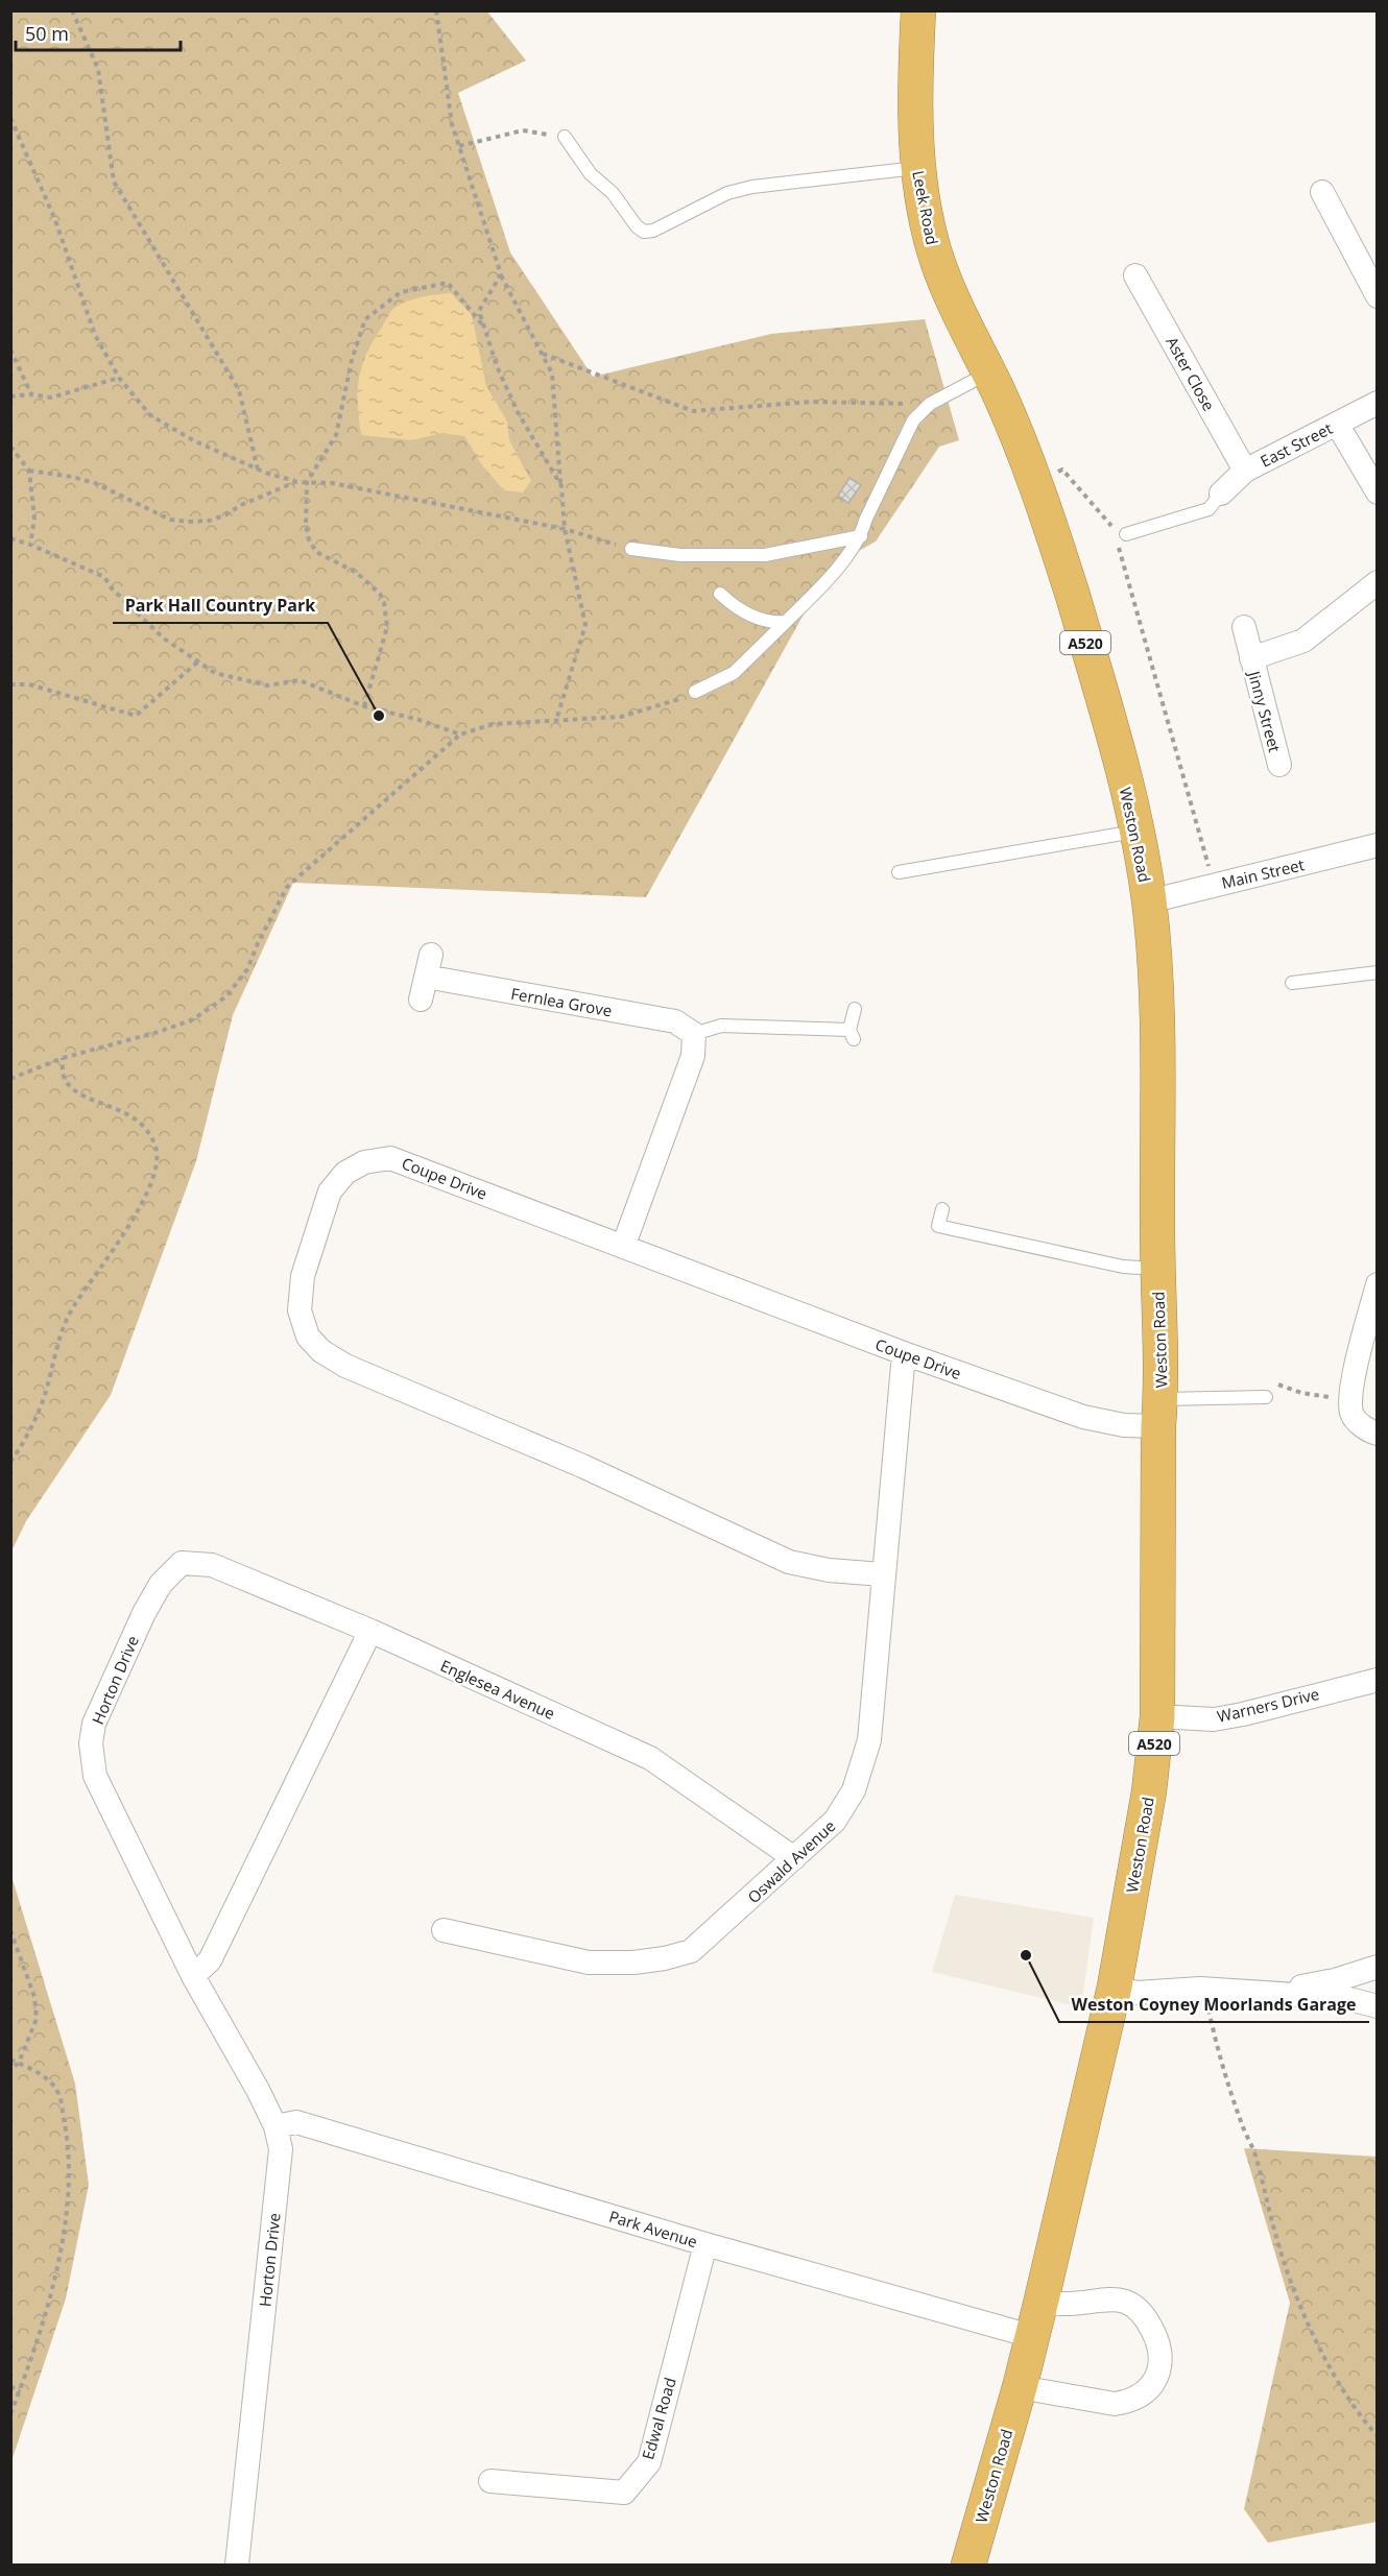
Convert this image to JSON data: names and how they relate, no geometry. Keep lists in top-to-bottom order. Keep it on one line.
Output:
{"streets":{"highway":["Leek Road","A520","Weston Road"],"street":["Aster Close","East Street","Jinny Street","Main Street","Fernlea Grove","Coupe Drive","Horton Drive","Englesea Avenue","Warners Drive","Oswald Avenue","Park Avenue","Edwal Road"]},"crossings":[["Leek Road","Weston Road"],["Aster Close","East Street"],["Weston Road","Main Street"],["Weston Road","Coupe Drive"],["Weston Road","Warners Drive"],["Weston Road","Park Avenue"],["Coupe Drive","Oswald Avenue"],["Horton Drive","Englesea Avenue"],["Horton Drive","Park Avenue"],["Englesea Avenue","Oswald Avenue"],["Park Avenue","Edwal Road"]],"places":["Park Hall Country Park","Weston Coyney Moorlands Garage"],"scale_bar":"50 m"}
